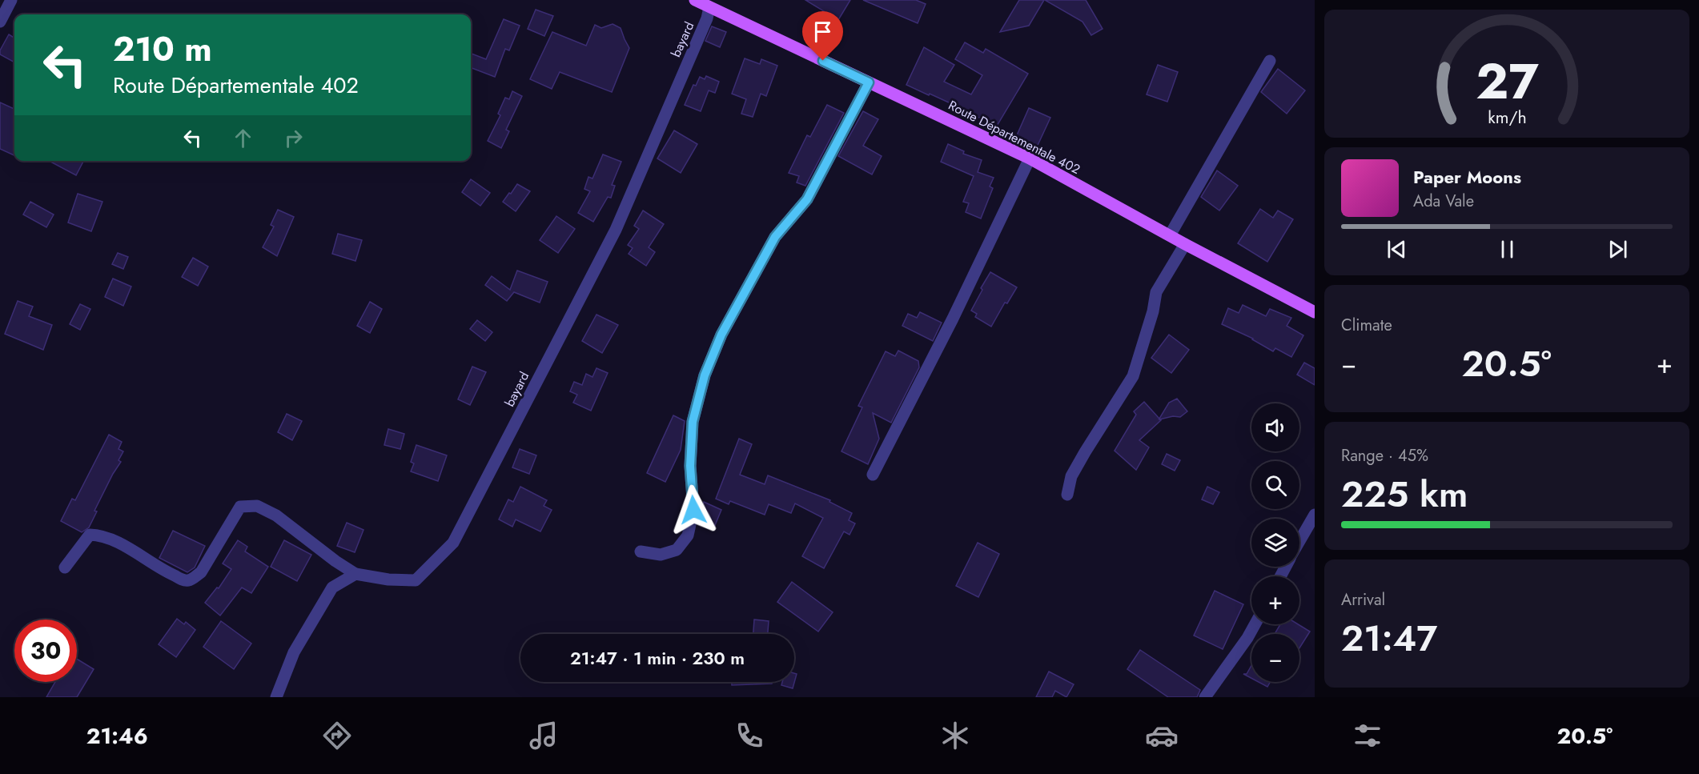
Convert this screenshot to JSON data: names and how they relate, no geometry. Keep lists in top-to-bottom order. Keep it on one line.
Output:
{"streets":{"main road":["Route Départementale 402"],"street":["bayard"]},"crossings":[["bayard","Route Départementale 402"]],"page":{"turn":["210 m","Route Départementale 402"],"song":["Paper Moons","Ada Vale"],"tile":["Climate",["Range · 45%","225 km"],["Arrival","21:47"]],"heat":["−","20.5°","+"],"map_buttons":["+","−"],"limit":"30","trip":"21:47 · 1 min · 230 m","tabs":["21:46","20.5°"],"gauge":["27","km/h"]}}
